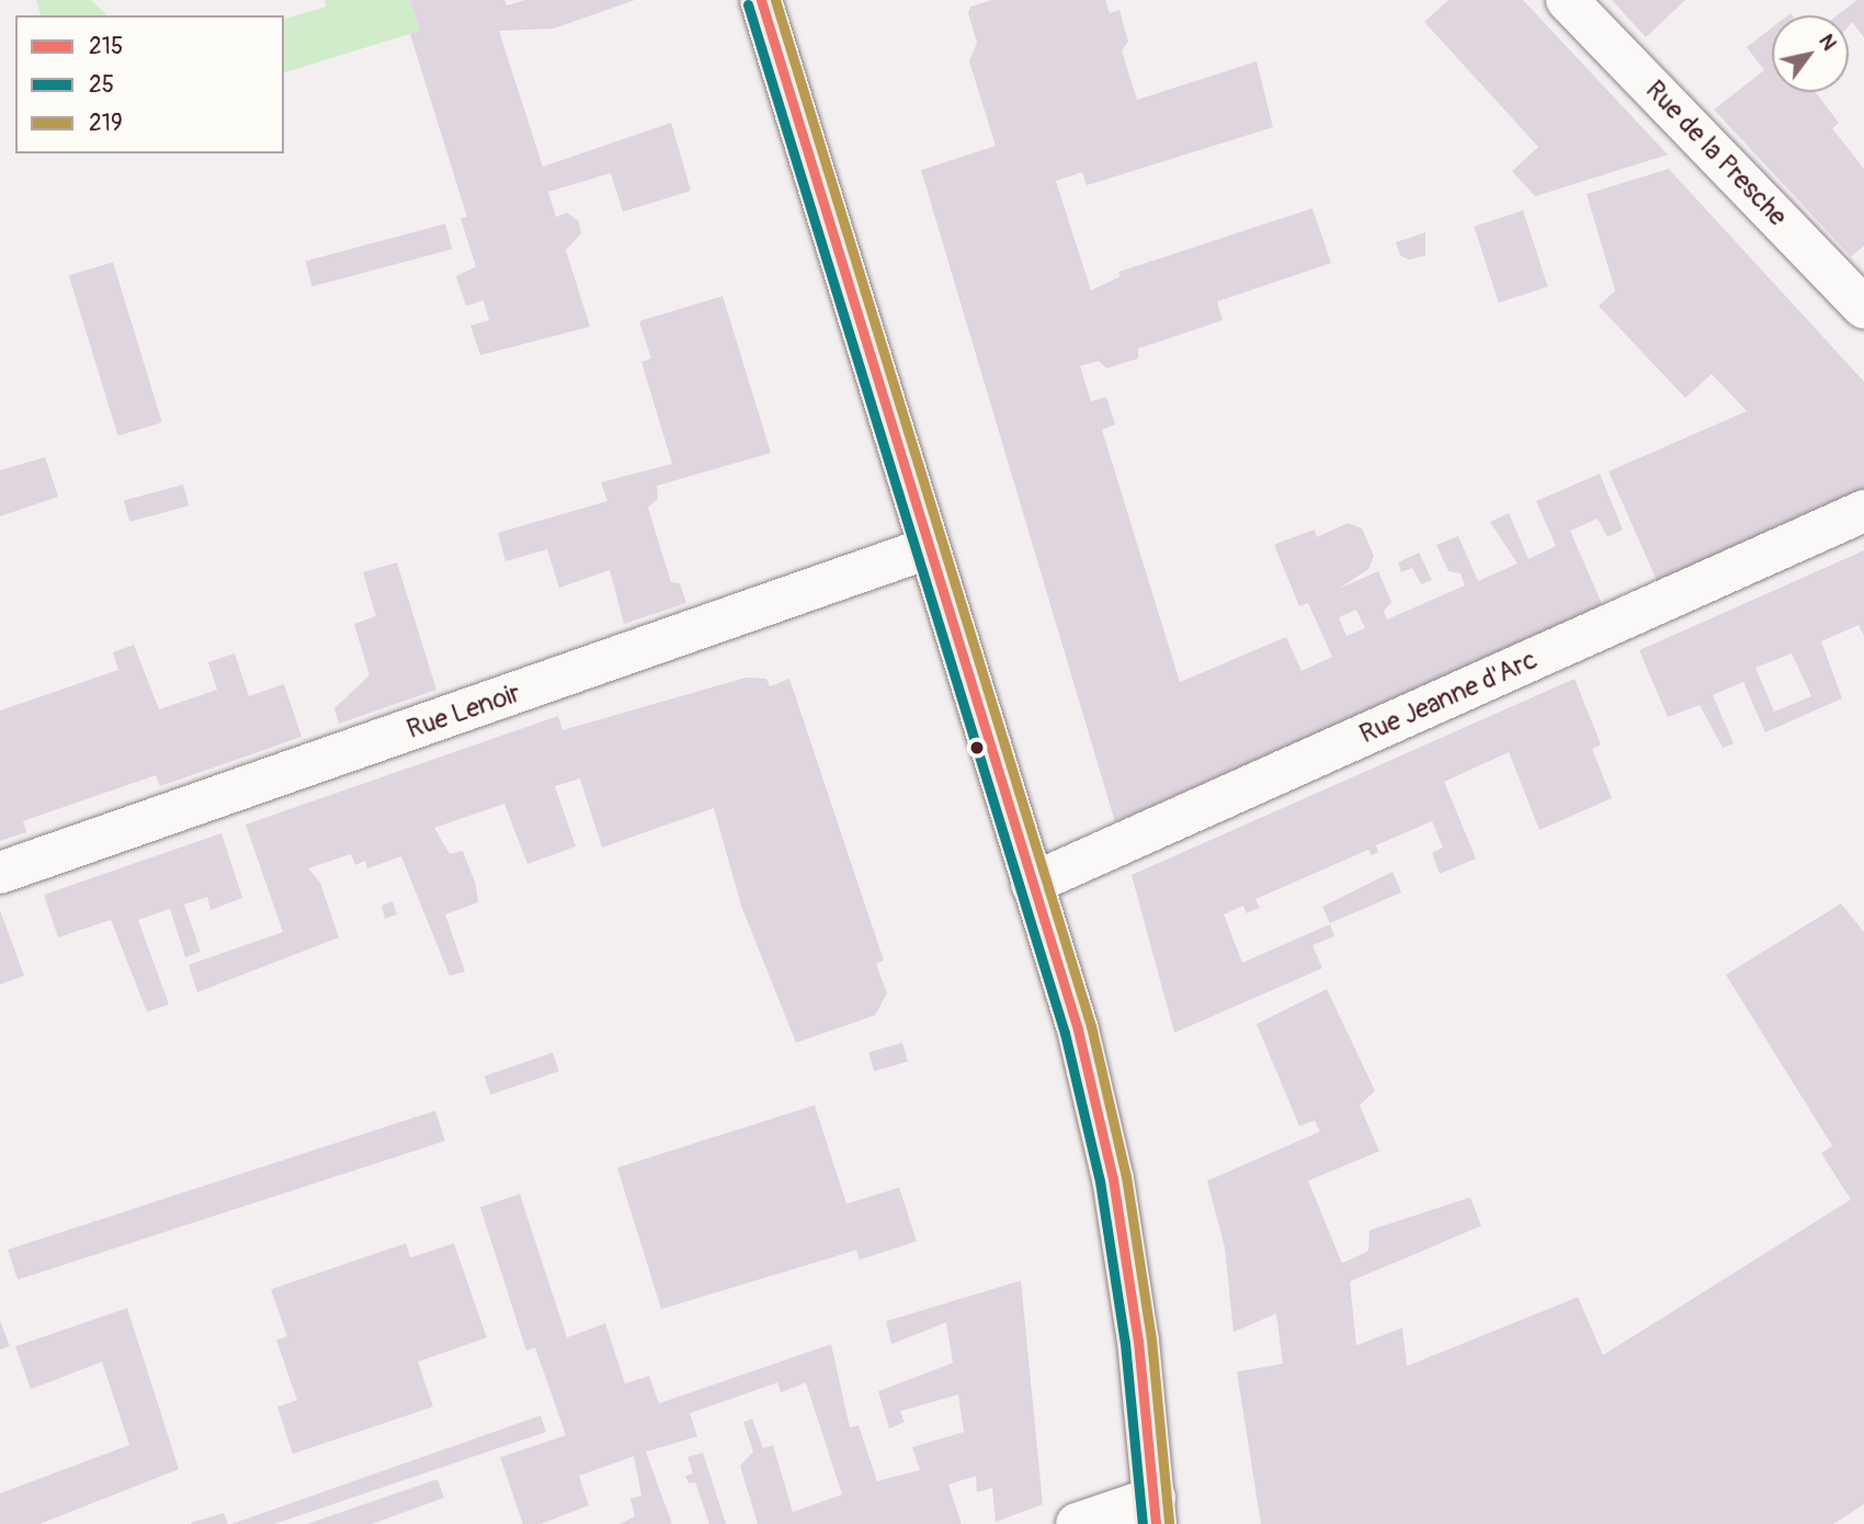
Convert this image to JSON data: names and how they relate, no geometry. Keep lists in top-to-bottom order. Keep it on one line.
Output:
{"streets":{"street":["Rue de la Presche","Rue Jeanne d'Arc","Rue Lenoir"]},"lines":["transit line 215","transit line 219","transit line 25"],"legend":["215","25","219"],"north":"top right"}
